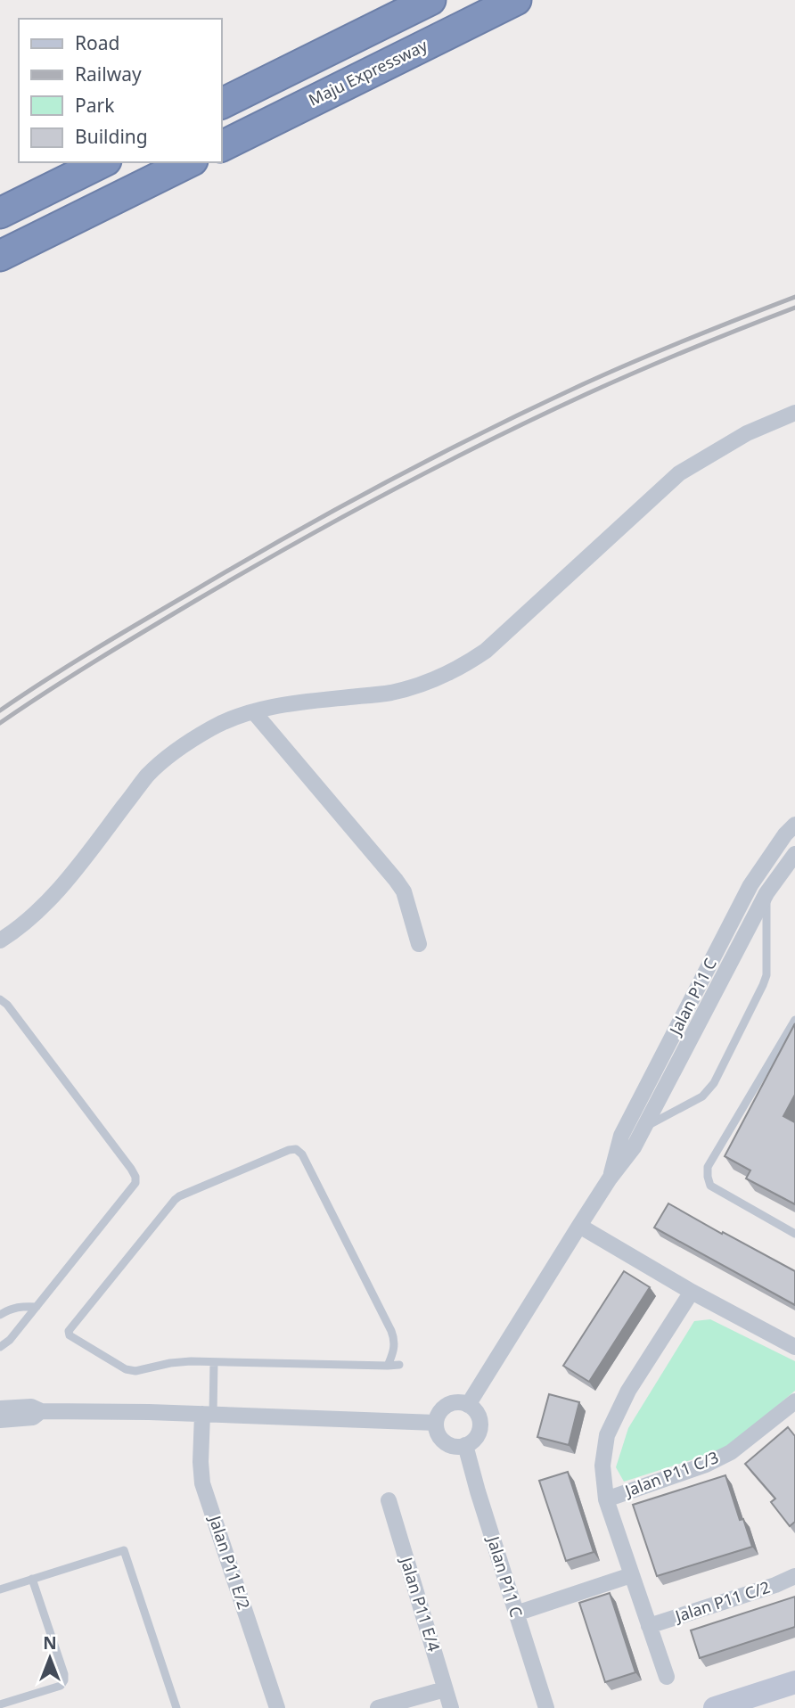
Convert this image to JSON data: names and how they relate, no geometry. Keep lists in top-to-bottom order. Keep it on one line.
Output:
{"streets":{"highway":["Maju Expressway"],"street":["Jalan P11 C","Jalan P11 C/3","Jalan P11 E/2","Jalan P11 C/2","Jalan P11 E/4"]},"legend":["Road","Railway","Park","Building"],"north":"top"}
